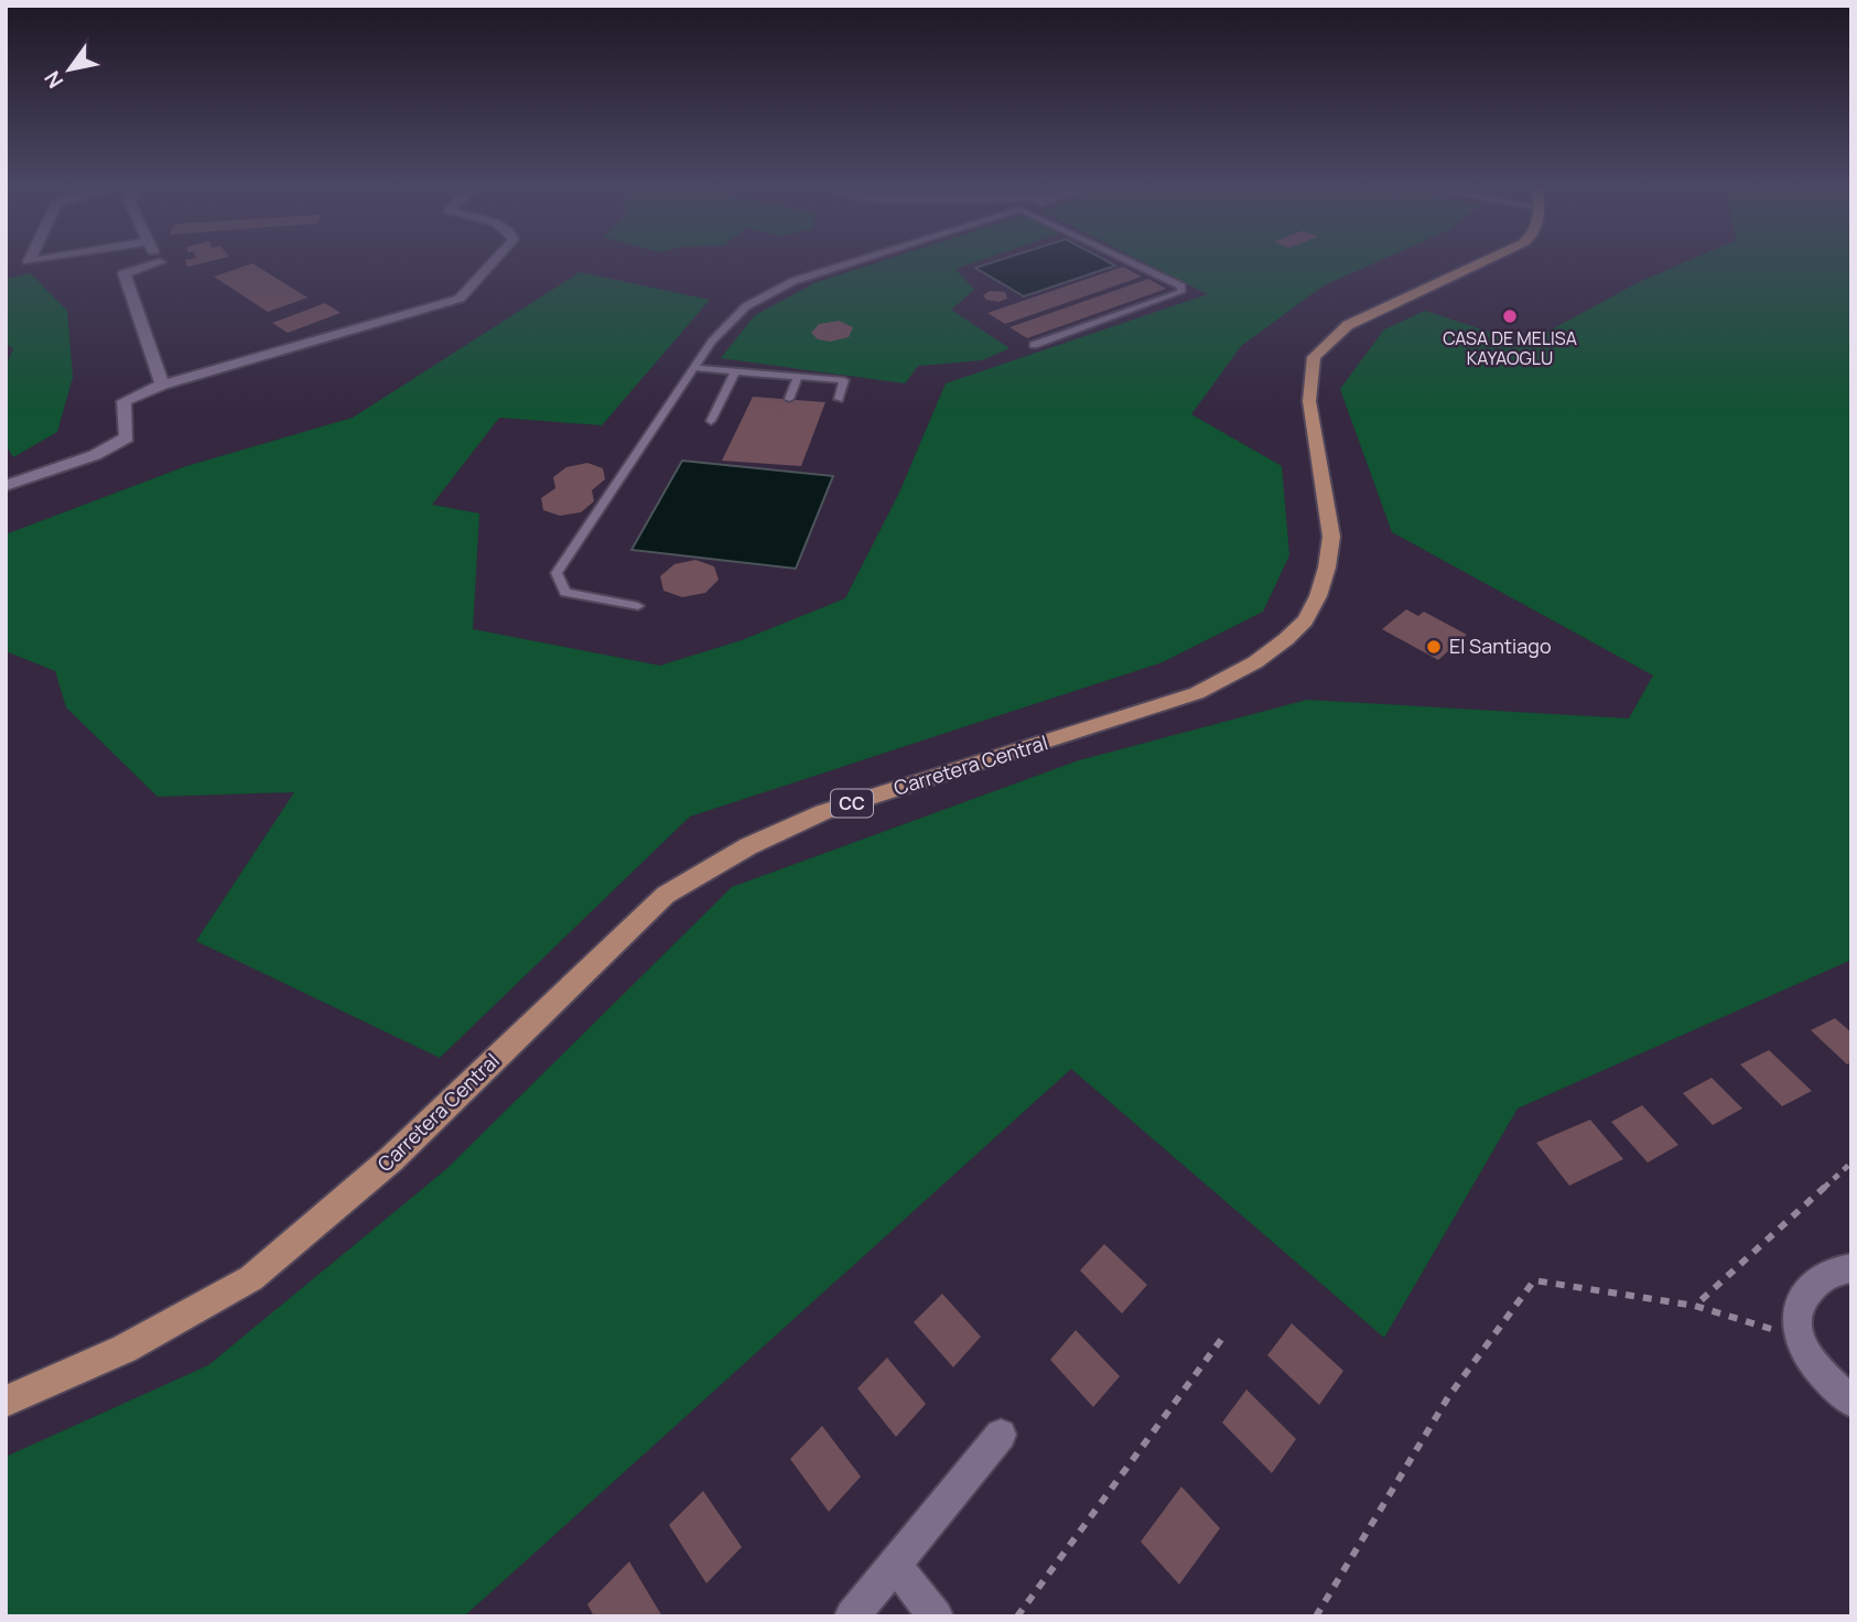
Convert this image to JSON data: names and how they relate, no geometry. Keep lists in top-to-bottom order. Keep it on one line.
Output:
{"streets":{"main road":["Carretera Central","CC"]},"places":["CASA DE MELISA KAYAOGLU","El Santiago"],"north":"bottom left"}
